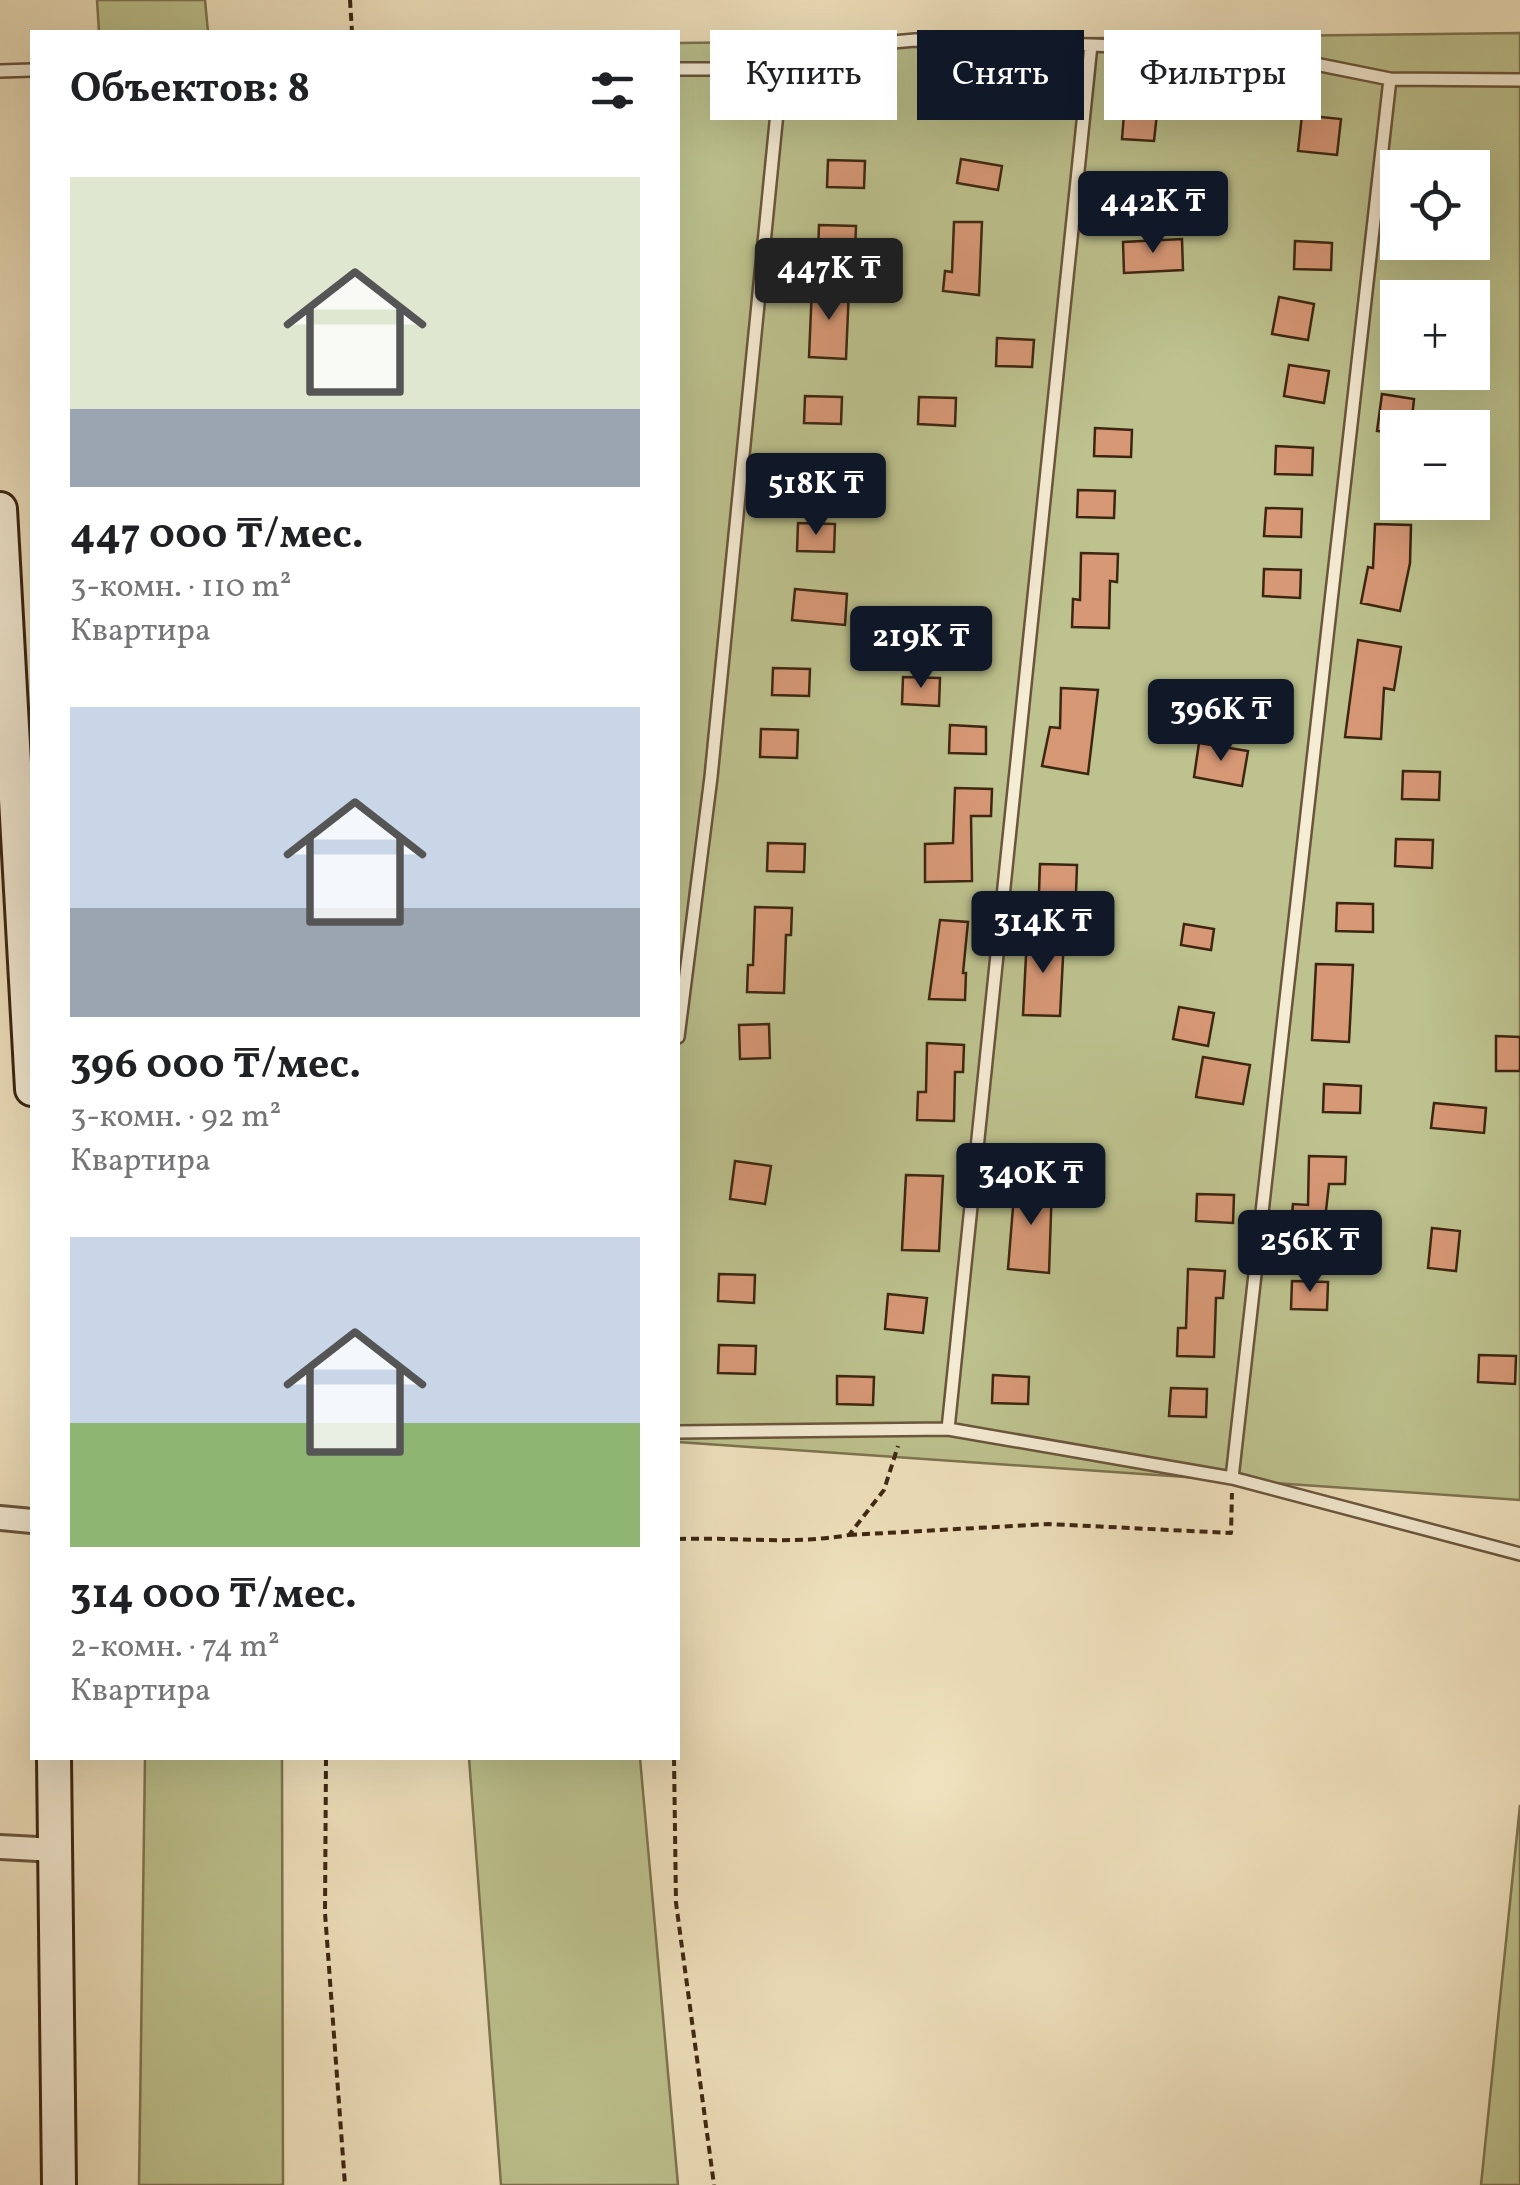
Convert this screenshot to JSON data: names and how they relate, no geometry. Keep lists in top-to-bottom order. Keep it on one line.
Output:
{"page":{"chip":["Купить","Снять","Фильтры"],"heading":"Объектов: 8","map_buttons":["+","−"],"list":[{"name":"447 000 ₸/мес.","note":"3-комн. · 110 m² · Квартира"},{"name":"396 000 ₸/мес.","note":"3-комн. · 92 m² · Квартира"},{"name":"314 000 ₸/мес.","note":"2-комн. · 74 m² · Квартира"}],"price":["442K ₸","447K ₸","518K ₸","219K ₸","396K ₸","314K ₸","340K ₸","256K ₸"]}}
